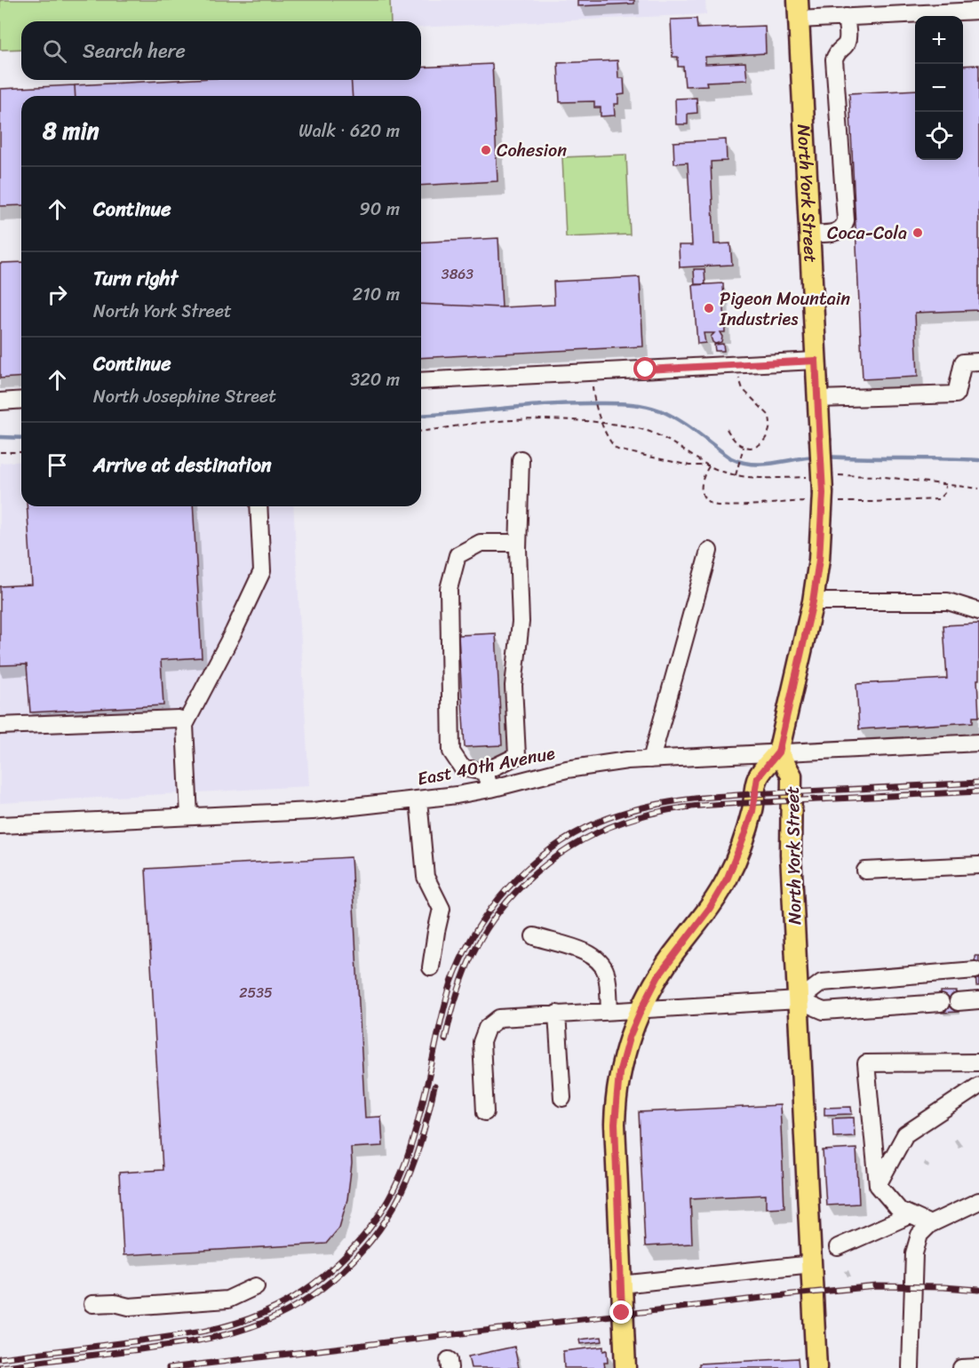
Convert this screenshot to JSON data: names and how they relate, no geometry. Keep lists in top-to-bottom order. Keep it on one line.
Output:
{"streets":{"main road":["North York Street"],"street":["East 40th Avenue"]},"crossings":[["North York Street","East 40th Avenue"]],"places":["Cohesion","Coca-Cola","Pigeon Mountain Industries"],"house_numbers":["3863","2535"],"page":{"map_buttons":["+","−"],"search":"Search here","heading":["8 min","Walk · 620 m"],"list":[["Continue","90 m"],["Turn right","North York Street","210 m"],["Continue","North Josephine Street","320 m"],"Arrive at destination"]}}
